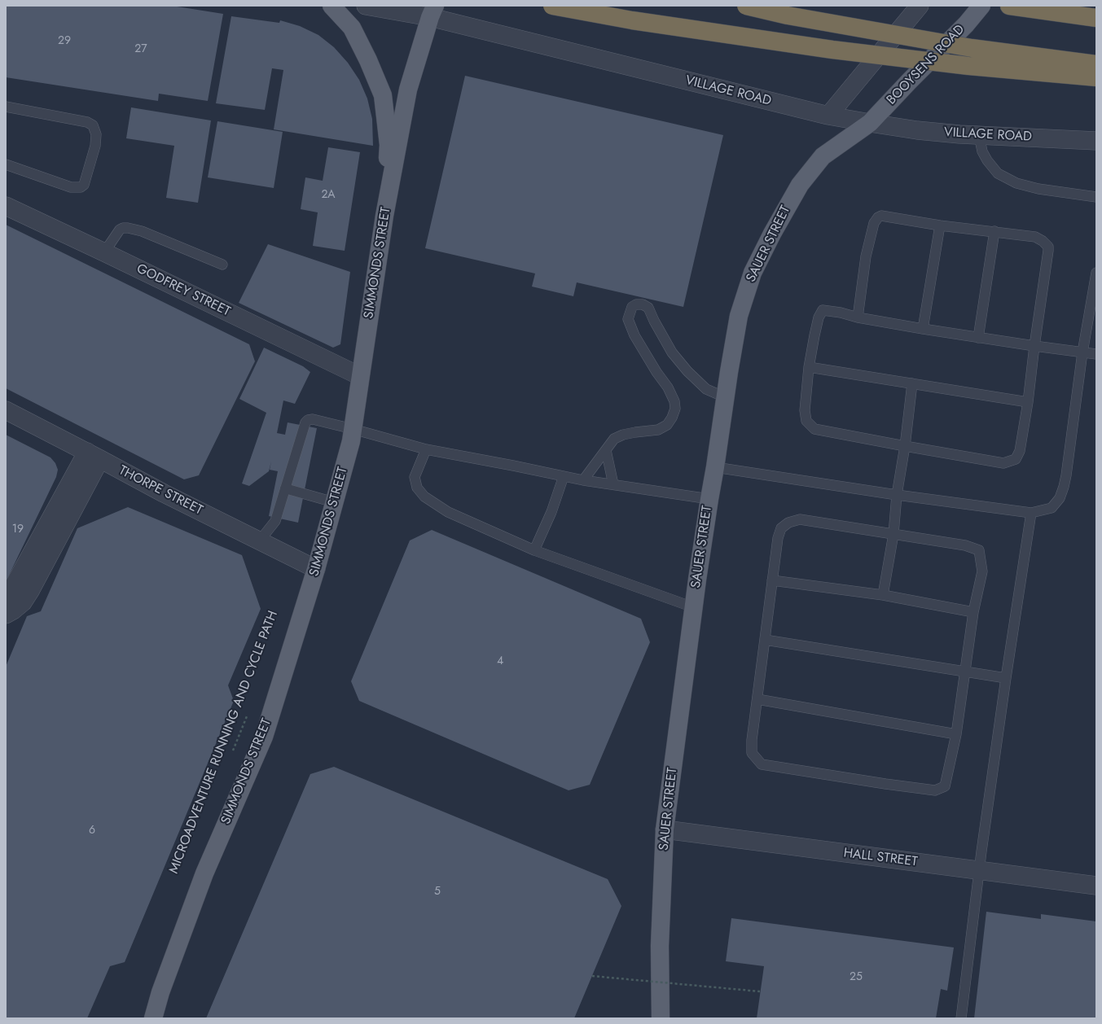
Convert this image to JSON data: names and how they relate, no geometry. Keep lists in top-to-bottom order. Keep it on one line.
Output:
{"streets":{"main road":["BOOYSENS ROAD","SAUER STREET","SIMMONDS STREET"],"street":["VILLAGE ROAD","GODFREY STREET","THORPE STREET","HALL STREET"],"path":["MICROADVENTURE RUNNING AND CYCLE PATH"]},"crossings":[["BOOYSENS ROAD","VILLAGE ROAD"],["BOOYSENS ROAD","SAUER STREET"],["VILLAGE ROAD","SAUER STREET"],["VILLAGE ROAD","SIMMONDS STREET"],["SAUER STREET","HALL STREET"],["SIMMONDS STREET","GODFREY STREET"],["SIMMONDS STREET","THORPE STREET"]],"house_numbers":["29","27","2A","19","4","6","5","25"]}
